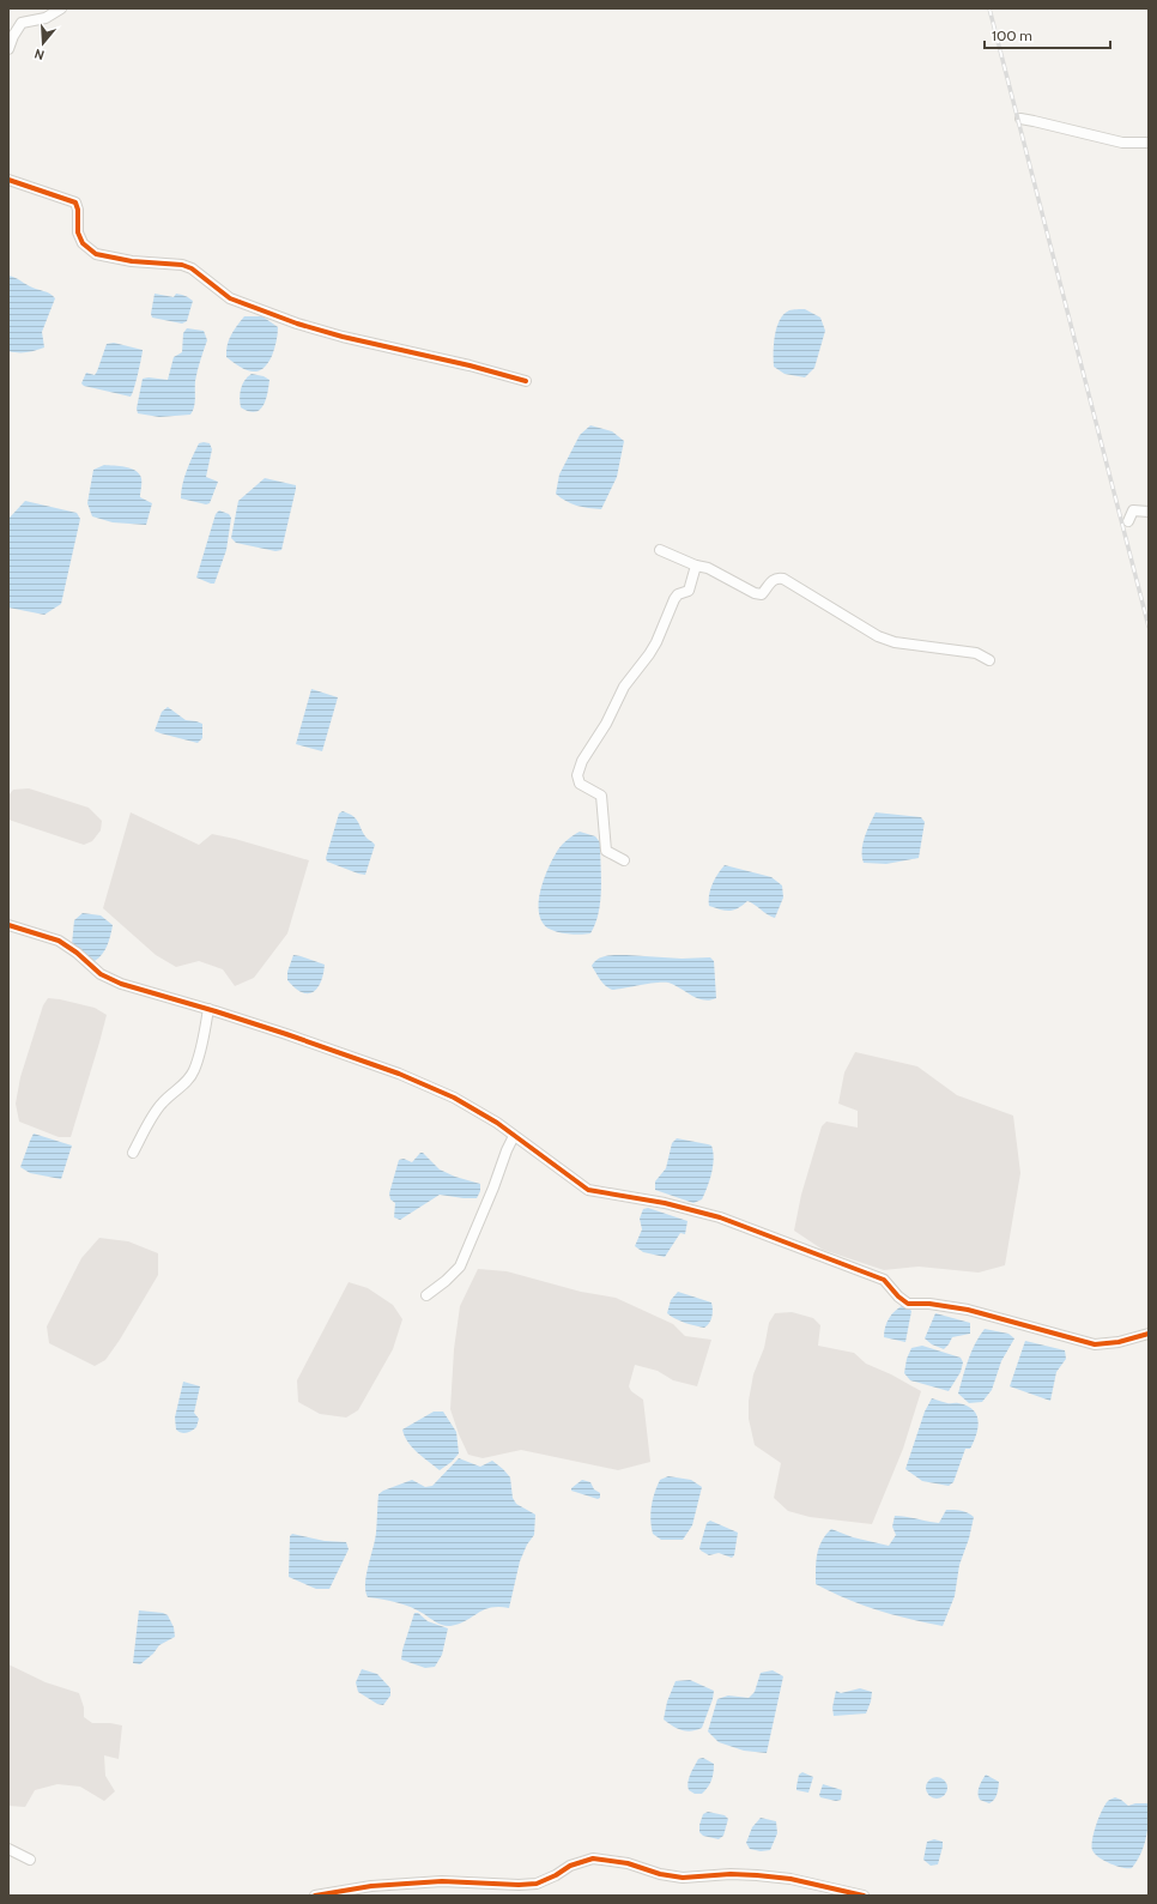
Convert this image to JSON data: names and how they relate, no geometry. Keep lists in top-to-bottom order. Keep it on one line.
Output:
{"scale_bar":"100 m","north":"bottom"}
